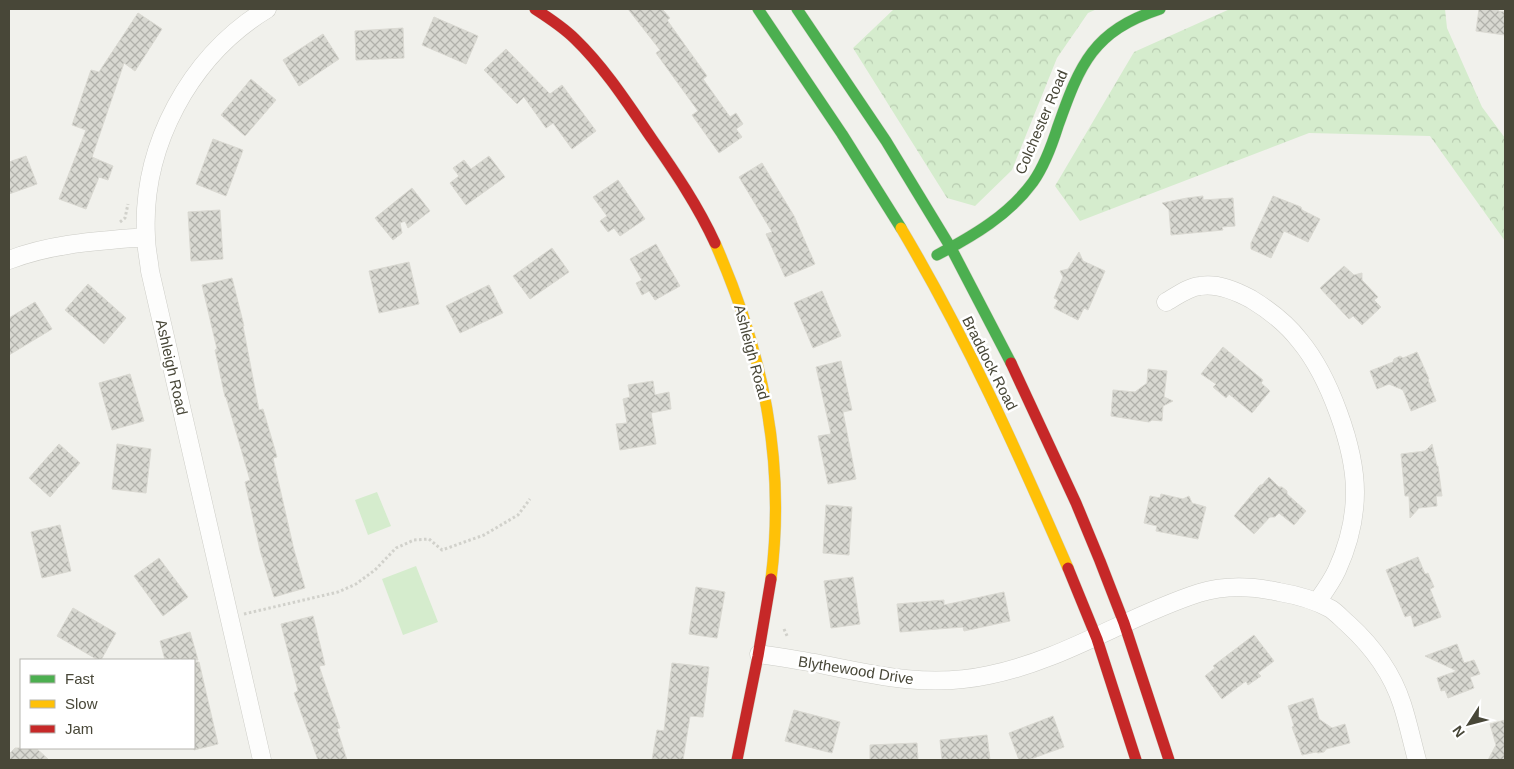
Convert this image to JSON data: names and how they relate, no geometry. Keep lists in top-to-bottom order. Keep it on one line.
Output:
{"streets":{"main road":["Colchester Road","Ashleigh Road","Braddock Road"],"street":["Blythewood Drive"]},"crossings":[["Colchester Road","Braddock Road"],["Ashleigh Road","Blythewood Drive"],["Braddock Road","Blythewood Drive"]],"legend":["Fast","Slow","Jam"],"north":"bottom left"}
